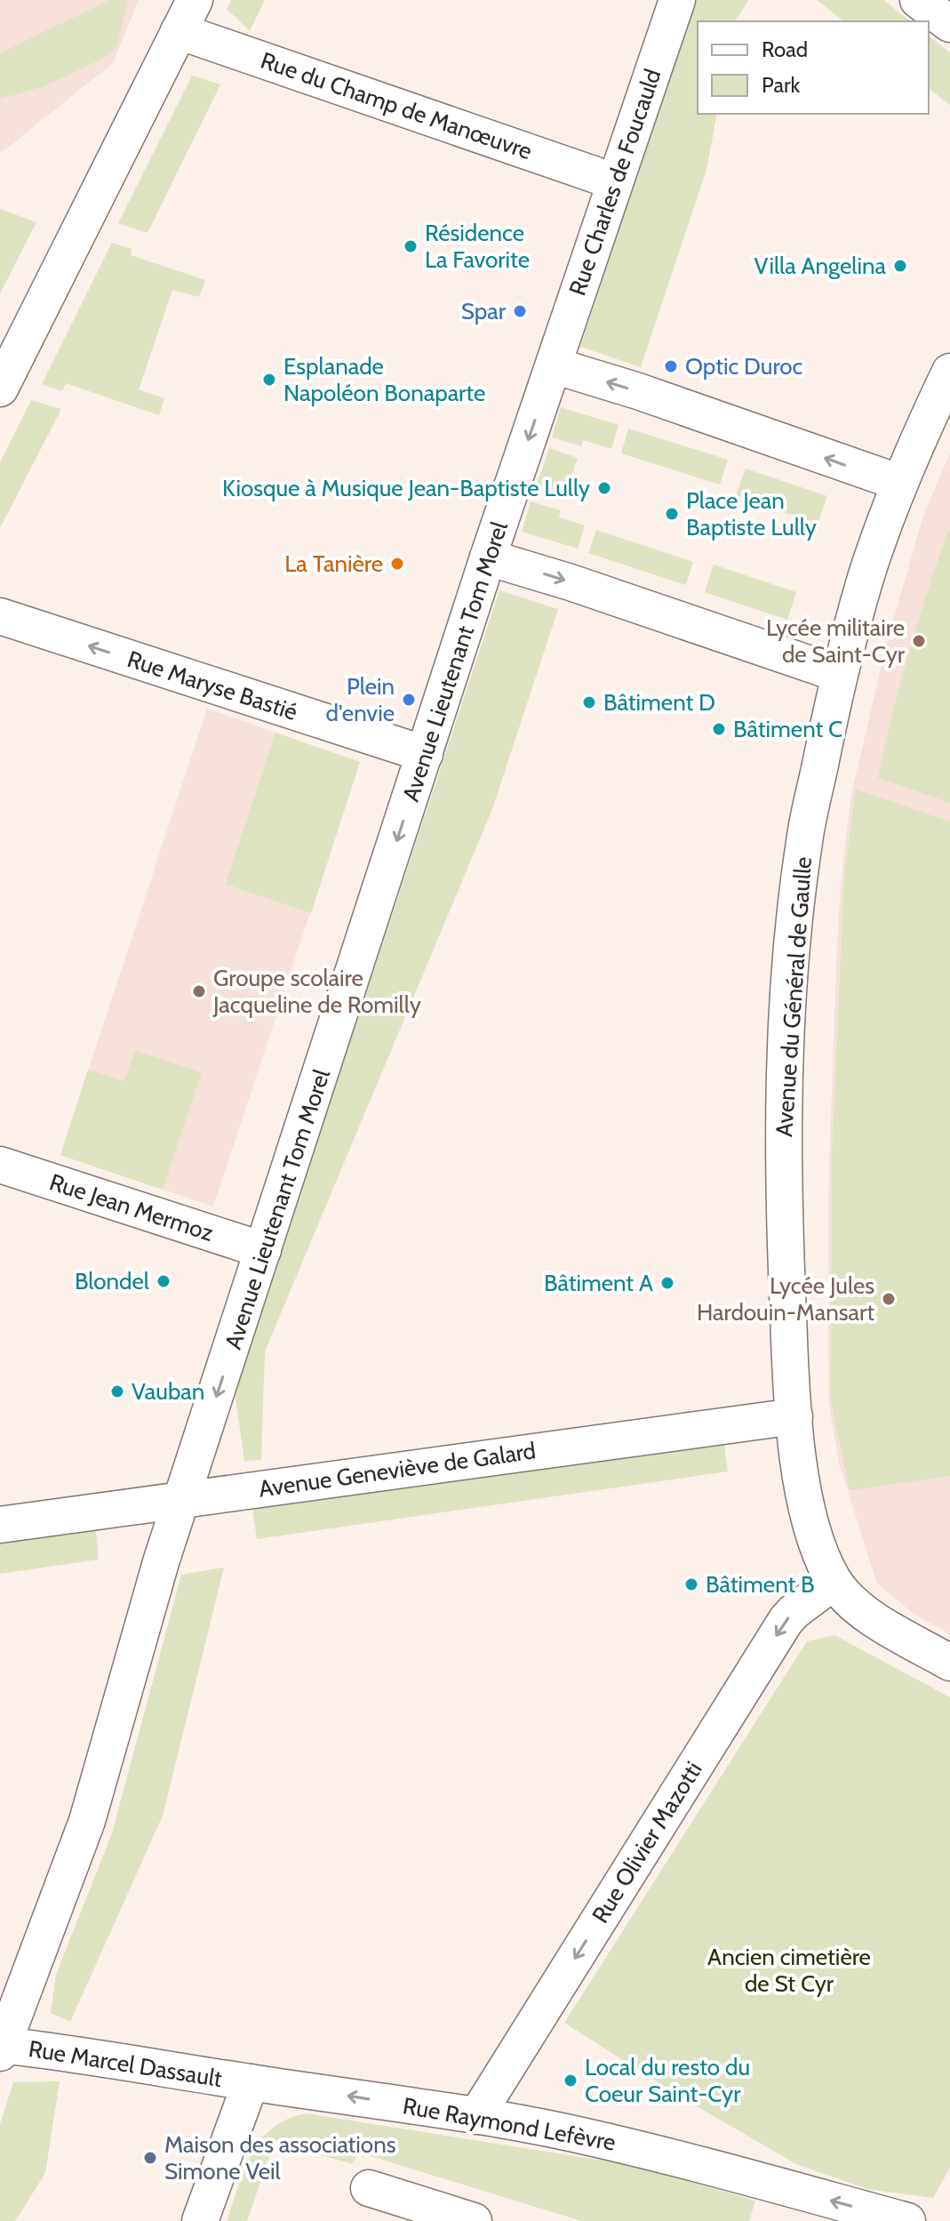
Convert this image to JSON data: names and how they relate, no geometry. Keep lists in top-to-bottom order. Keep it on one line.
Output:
{"streets":{"street":["Rue du Champ de Manœuvre","Rue Charles de Foucauld","Avenue Lieutenant Tom Morel","Rue Maryse Bastié","Avenue du Général de Gaulle","Rue Jean Mermoz","Avenue Geneviève de Galard","Rue Olivier Mazotti","Rue Marcel Dassault","Rue Raymond Lefèvre"]},"crossings":[["Rue du Champ de Manœuvre","Rue Charles de Foucauld"],["Rue Charles de Foucauld","Avenue Lieutenant Tom Morel"],["Avenue Lieutenant Tom Morel","Rue Maryse Bastié"],["Avenue Lieutenant Tom Morel","Rue Jean Mermoz"],["Avenue Lieutenant Tom Morel","Avenue Geneviève de Galard"],["Avenue Lieutenant Tom Morel","Rue Marcel Dassault"],["Avenue du Général de Gaulle","Avenue Geneviève de Galard"],["Avenue du Général de Gaulle","Rue Olivier Mazotti"],["Rue Olivier Mazotti","Rue Raymond Lefèvre"],["Rue Marcel Dassault","Rue Raymond Lefèvre"]],"one_way":["Avenue Lieutenant Tom Morel","Rue Maryse Bastié","Rue Olivier Mazotti","Rue Raymond Lefèvre"],"parks":["Ancien cimetière de St Cyr"],"places":["Résidence La Favorite","Villa Angelina","Spar","Optic Duroc","Esplanade Napoléon Bonaparte","Kiosque à Musique Jean-Baptiste Lully","Place Jean Baptiste Lully","La Tanière","Lycée militaire de Saint-Cyr","Plein d'envie","Bâtiment D","Bâtiment C","Groupe scolaire Jacqueline de Romilly","Blondel","Bâtiment A","Lycée Jules Hardouin-Mansart","Vauban","Bâtiment B","Local du resto du Coeur Saint-Cyr","Maison des associations Simone Veil"],"legend":["Road","Park"]}
